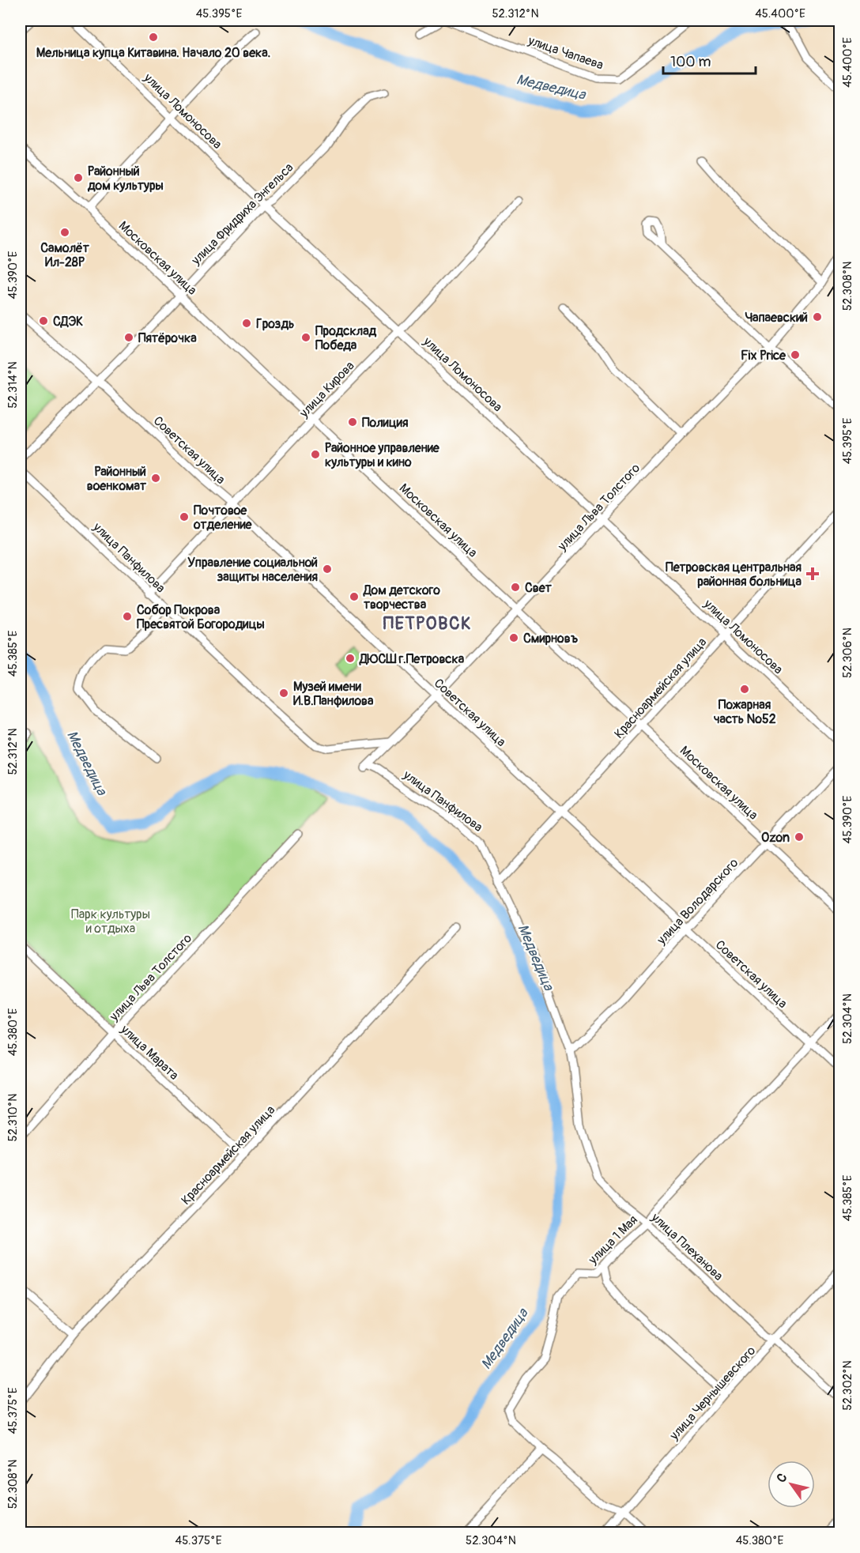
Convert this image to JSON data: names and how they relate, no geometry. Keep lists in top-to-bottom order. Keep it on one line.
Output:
{"streets":{"street":["улица Чапаева","улица Ломоносова","улица Фридриха Энгельса","Московская улица","улица Кирова","Советская улица","улица Льва Толстого","улица Панфилова","Красноармейская улица","улица Володарского","улица Марата","улица 1 Мая","улица Плеханова","улица Чернышевского"]},"crossings":[["улица Ломоносова","улица Фридриха Энгельса"],["улица Ломоносова","улица Кирова"],["улица Ломоносова","улица Льва Толстого"],["улица Ломоносова","Красноармейская улица"],["улица Фридриха Энгельса","Московская улица"],["улица Фридриха Энгельса","Советская улица"],["Московская улица","улица Кирова"],["Московская улица","улица Льва Толстого"],["Московская улица","Красноармейская улица"],["Московская улица","улица Володарского"],["улица Кирова","Советская улица"],["улица Кирова","улица Панфилова"],["Советская улица","улица Льва Толстого"],["Советская улица","Красноармейская улица"],["Советская улица","улица Володарского"],["Советская улица","улица 1 Мая"],["улица Льва Толстого","улица Панфилова"],["улица Льва Толстого","улица Марата"],["улица Панфилова","Красноармейская улица"],["улица Панфилова","улица Володарского"],["улица Панфилова","улица Плеханова"],["Красноармейская улица","улица Марата"],["улица Володарского","улица Плеханова"],["улица 1 Мая","улица Плеханова"],["улица Плеханова","улица Чернышевского"]],"districts":["ПЕТРОВСК"],"water":["Медведица"],"parks":["Парк культуры и отдыха"],"places":{"other":["Мельница купца Китавина. Начало 20 века.","Районный дом культуры","Самолёт Ил-28Р","Чапаевский","СДЭК","Гроздь","Пятёрочка","Продсклад Победа","Fix Price","Полиция","Районное управление культуры и кино","Районный военкомат","Почтовое отделение","Управление социальной защиты населения","Свет","Дом детского творчества","Собор Покрова Пресвятой Богородицы","Смирновъ","ДЮСШ г.Петровска","Пожарная часть №52","Музей имени И.В.Панфилова","Ozon"],"health":["Петровская центральная районная больница"]},"scale_bar":"100 m","north":"top left","coordinates":["45.395°E","52.312°N","45.400°E","45.390°E","52.308°N","52.314°N","52.306°N","45.385°E","52.304°N","45.380°E","52.310°N","52.302°N","45.375°E"]}
